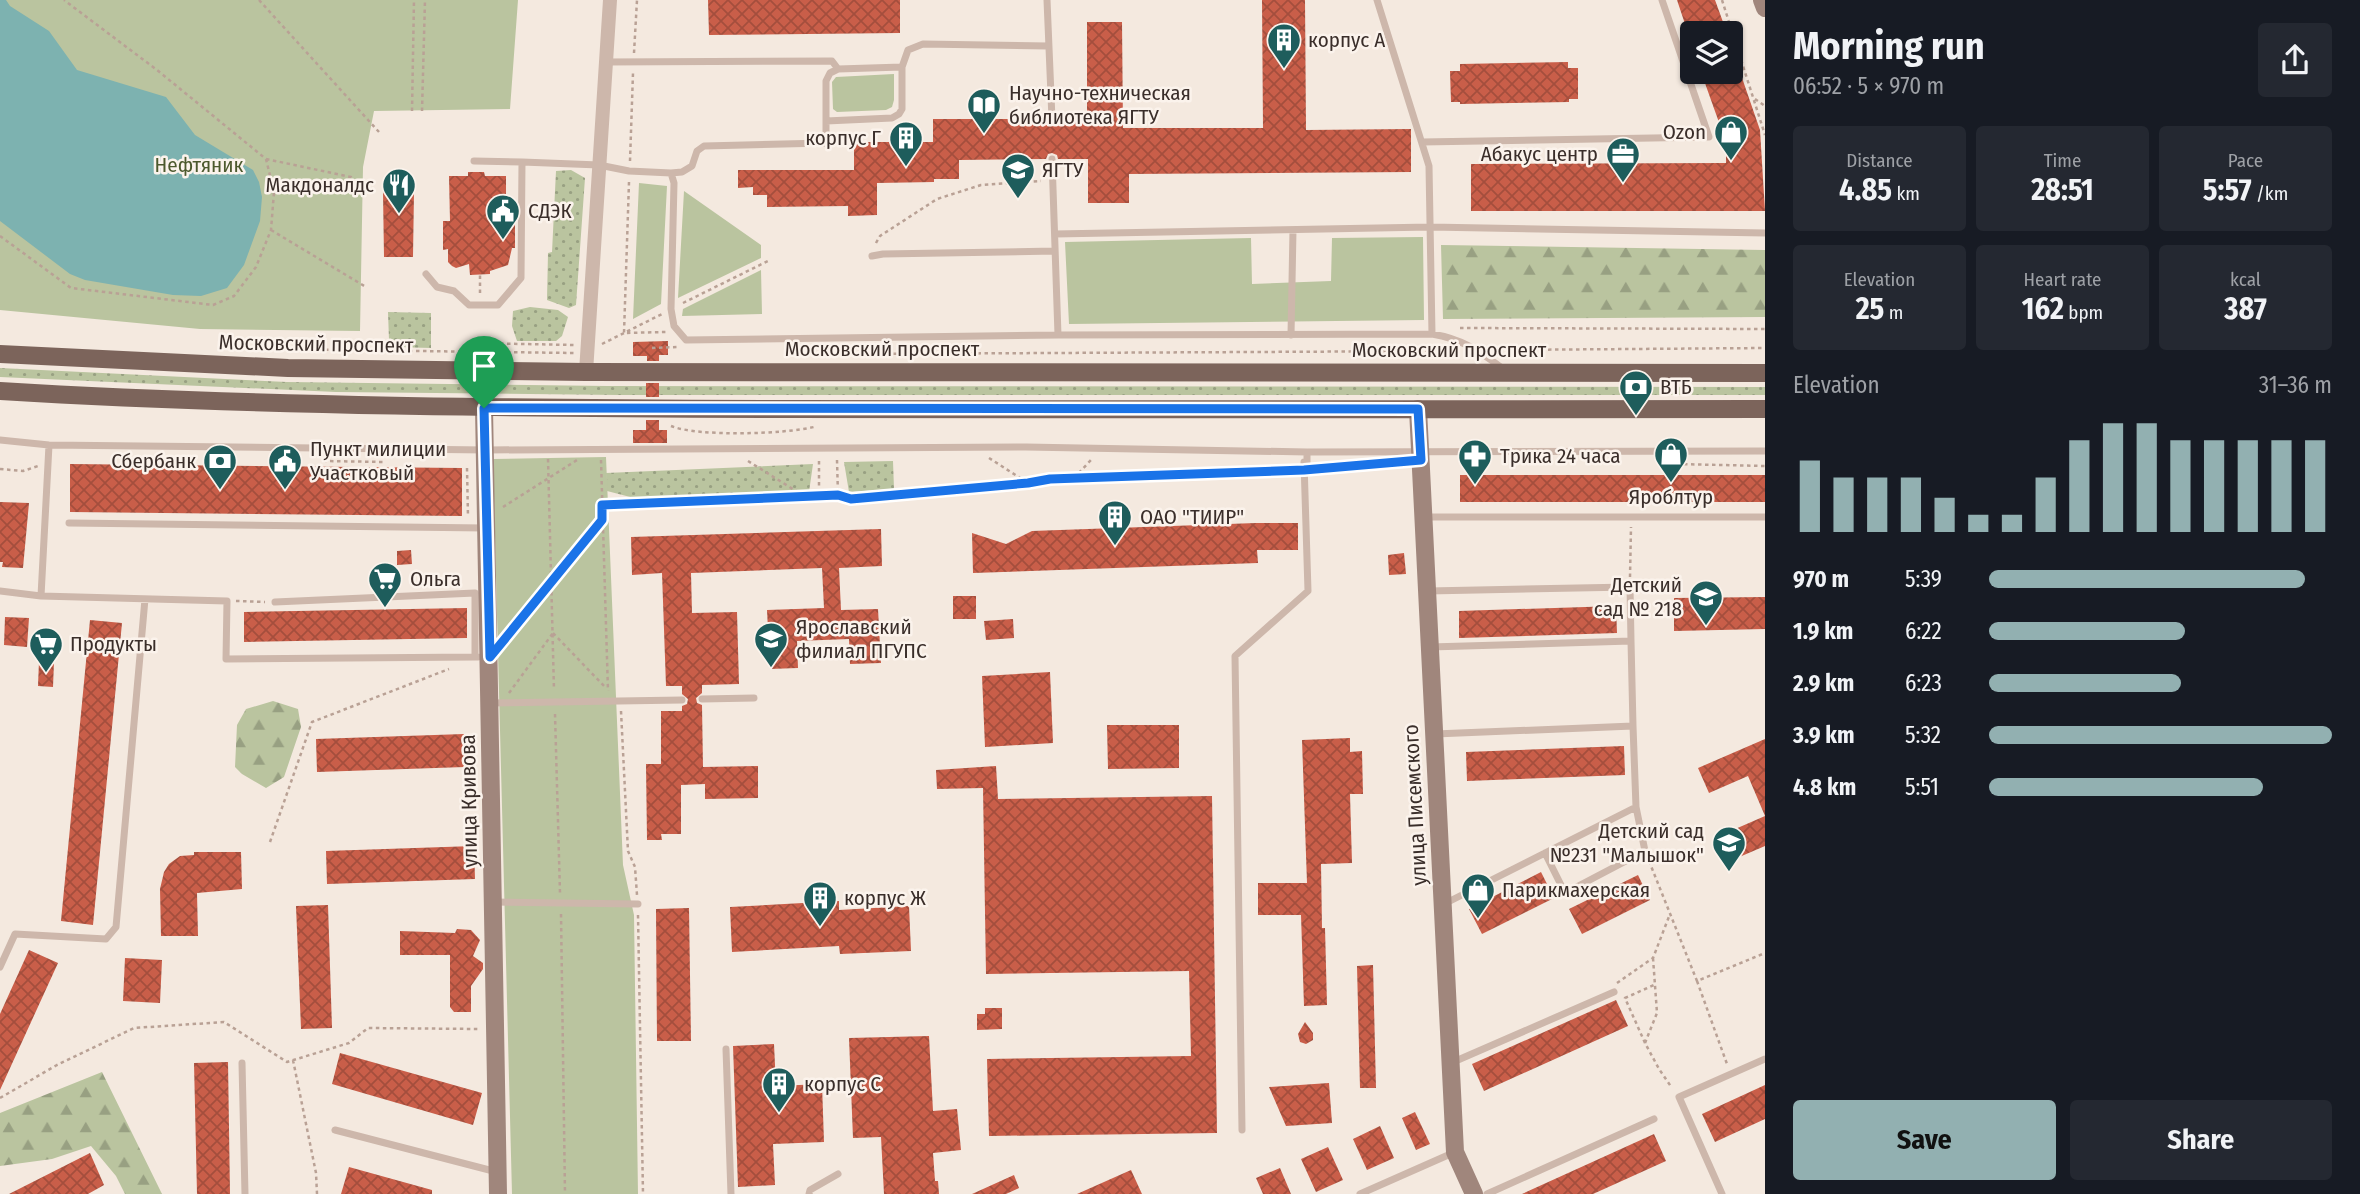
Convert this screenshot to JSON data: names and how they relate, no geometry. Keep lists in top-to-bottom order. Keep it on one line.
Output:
{"streets":{"main road":["Московский проспект"],"street":["улица Кривова","улица Писемского"]},"parks":["Нефтяник"],"places":{"building":["корпус А","корпус Г","ОАО \"ТИИР\"","корпус Ж","корпус С"],"library":["Научно-техническая библиотека ЯГТУ"],"shop":["Ozon","Яроблтур","Парикмахерская"],"office":["Абакус центр"],"school or university":["ЯГТУ","Детский сад № 218","Ярославский филиал ПГУПС","Детский сад №231 \"Малышок\""],"restaurant":["Макдоналдс"],"public building":["СДЭК","Пункт милиции Участковый"],"bank":["ВТБ","Сбербанк"],"pharmacy":["Трика 24 часа"],"supermarket":["Ольга","Продукты"]},"page":{"heading":["Morning run","06:52 · 5 × 970 m"],"stats":[["Distance","4.85 km"],["Time","28:51"],["Pace","5:57 /km"],["Elevation","25 m"],["Heart rate","162 bpm"],["kcal","387"]],"chart":["Elevation","31–36 m"],"list":[{"name":"970 m","note":"5:39"},{"name":"1.9 km","note":"6:22"},{"name":"2.9 km","note":"6:23"},{"name":"3.9 km","note":"5:32"},{"name":"4.8 km","note":"5:51"}],"buttons":["Save","Share"]}}
